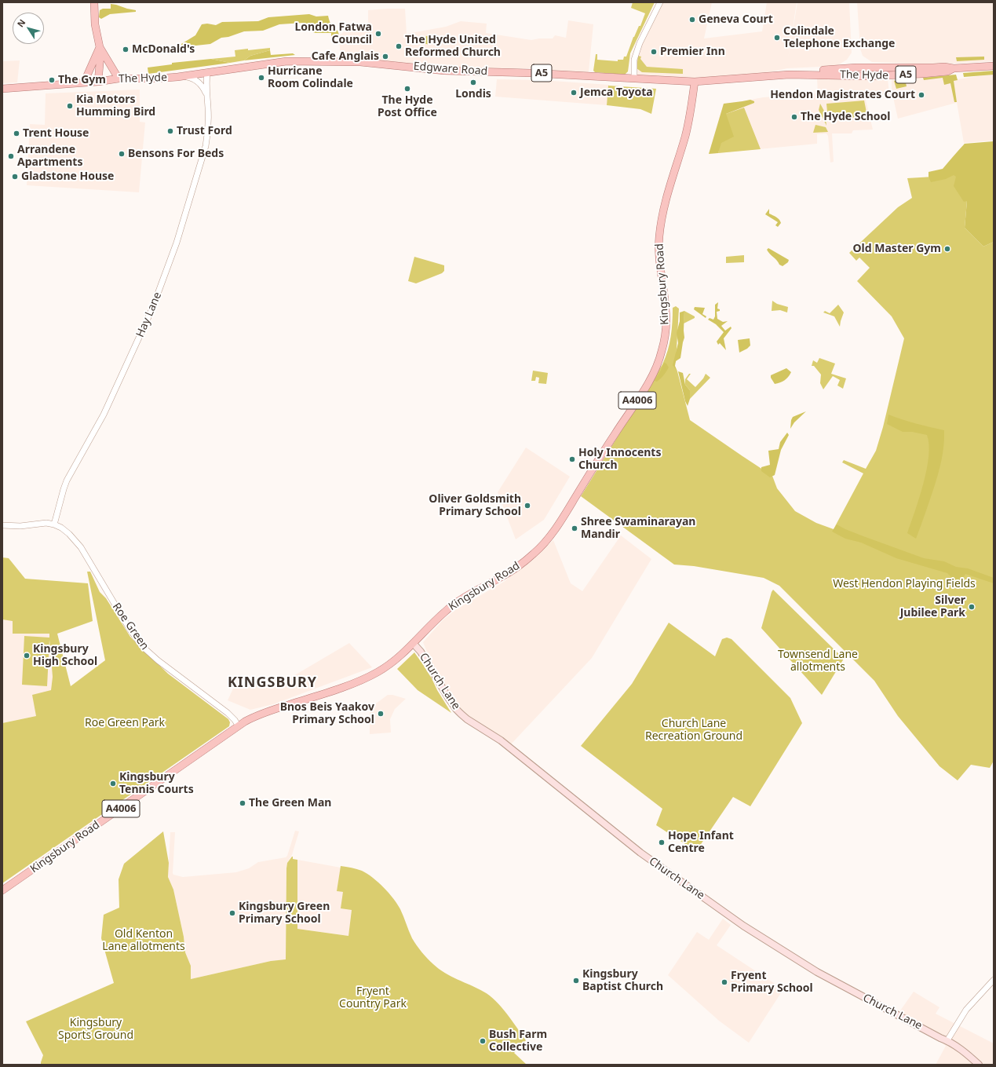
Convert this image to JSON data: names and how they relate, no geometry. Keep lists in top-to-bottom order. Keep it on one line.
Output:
{"streets":{"main road":["Edgware Road","A5","The Hyde","Kingsbury Road","A4006","Church Lane"],"street":["Hay Lane","Roe Green"]},"crossings":[["Edgware Road","The Hyde"],["Edgware Road","Kingsbury Road"],["Edgware Road","Hay Lane"],["The Hyde","Kingsbury Road"],["The Hyde","Hay Lane"],["Kingsbury Road","Roe Green"],["Kingsbury Road","Church Lane"],["Hay Lane","Roe Green"]],"districts":["KINGSBURY"],"parks":["West Hendon Playing Fields","Townsend Lane allotments","Roe Green Park","Church Lane Recreation Ground","Old Kenton Lane allotments","Fryent Country Park","Kingsbury Sports Ground"],"places":["Geneva Court","London Fatwa Council","Colindale Telephone Exchange","The Hyde United Reformed Church","McDonald's","Premier Inn","Cafe Anglais","Hurricane Room Colindale","The Gym","Londis","The Hyde Post Office","Jemca Toyota","Hendon Magistrates Court","Kia Motors Humming Bird","The Hyde School","Trust Ford","Trent House","Bensons For Beds","Arrandene Apartments","Gladstone House","Old Master Gym","Holy Innocents Church","Oliver Goldsmith Primary School","Shree Swaminarayan Mandir","Silver Jubilee Park","Kingsbury High School","Bnos Beis Yaakov Primary School","Kingsbury Tennis Courts","The Green Man","Hope Infant Centre","Kingsbury Green Primary School","Kingsbury Baptist Church","Fryent Primary School","Bush Farm Collective"],"north":"top left"}
